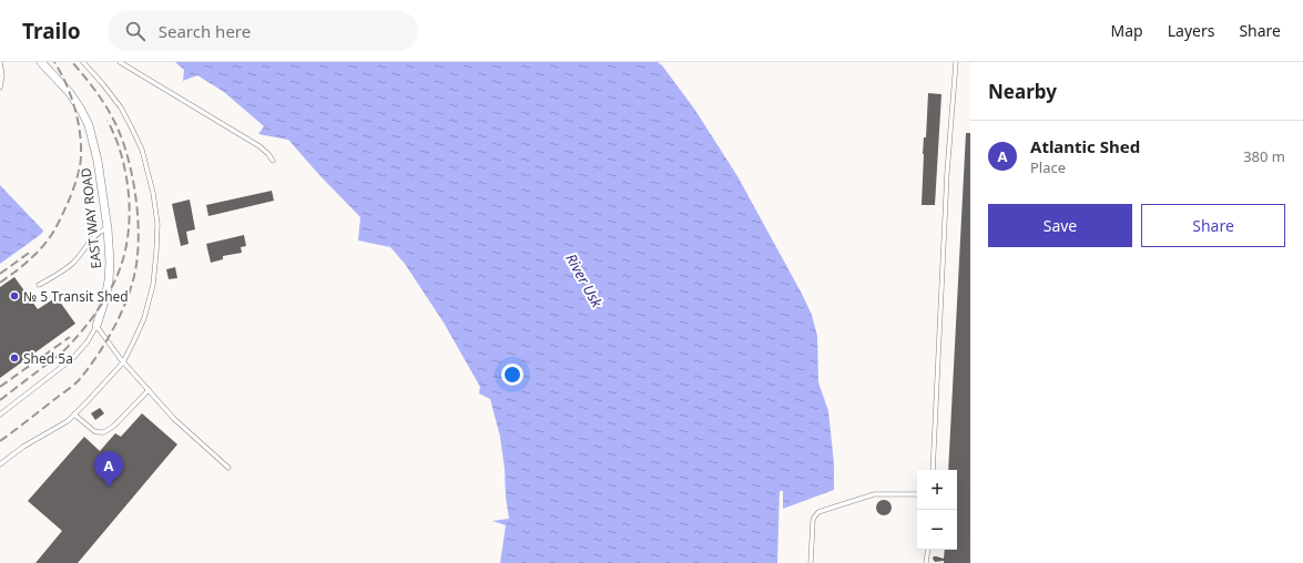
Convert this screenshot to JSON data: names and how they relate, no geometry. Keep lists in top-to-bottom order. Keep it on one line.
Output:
{"streets":{"street":["EAST WAY ROAD"]},"water":["River Usk"],"places":["№ 5 Transit Shed","Shed 5a"],"page":{"header":"Trailo","search":"Search here","nav":["Map","Layers","Share"],"heading":"Nearby","list":[{"mark":"A","name":"Atlantic Shed","note":"Place","value":"380 m"}],"buttons":["Save","Share"],"pins":"A","map_buttons":["+","−"]}}
